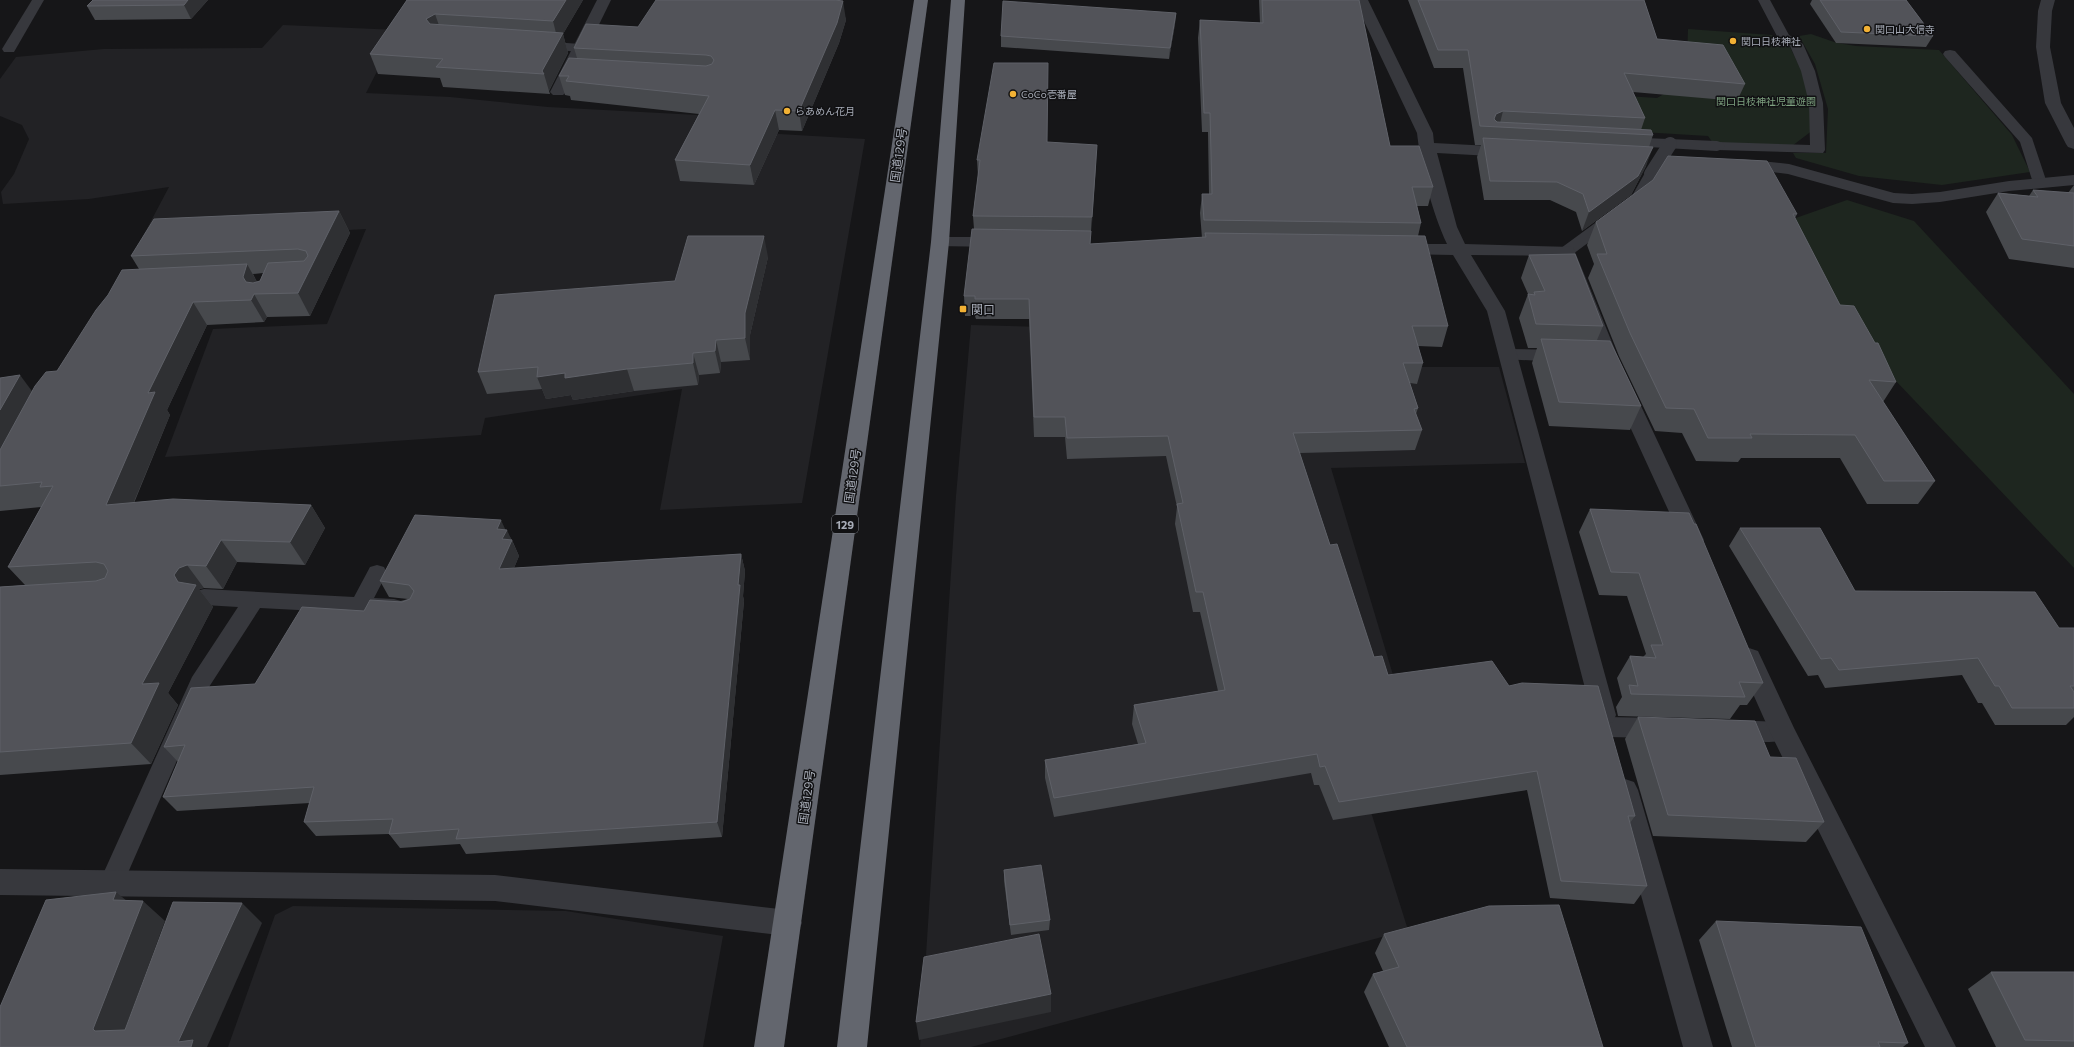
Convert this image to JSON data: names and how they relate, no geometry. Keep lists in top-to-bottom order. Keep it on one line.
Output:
{"streets":{"highway":["国道129号","129"]},"parks":["関口日枝神社児童遊園"],"places":{"other":["関口山大信寺","関口日枝神社","CoCo壱番屋","らあめん花月"],"transit":["関口"]}}
